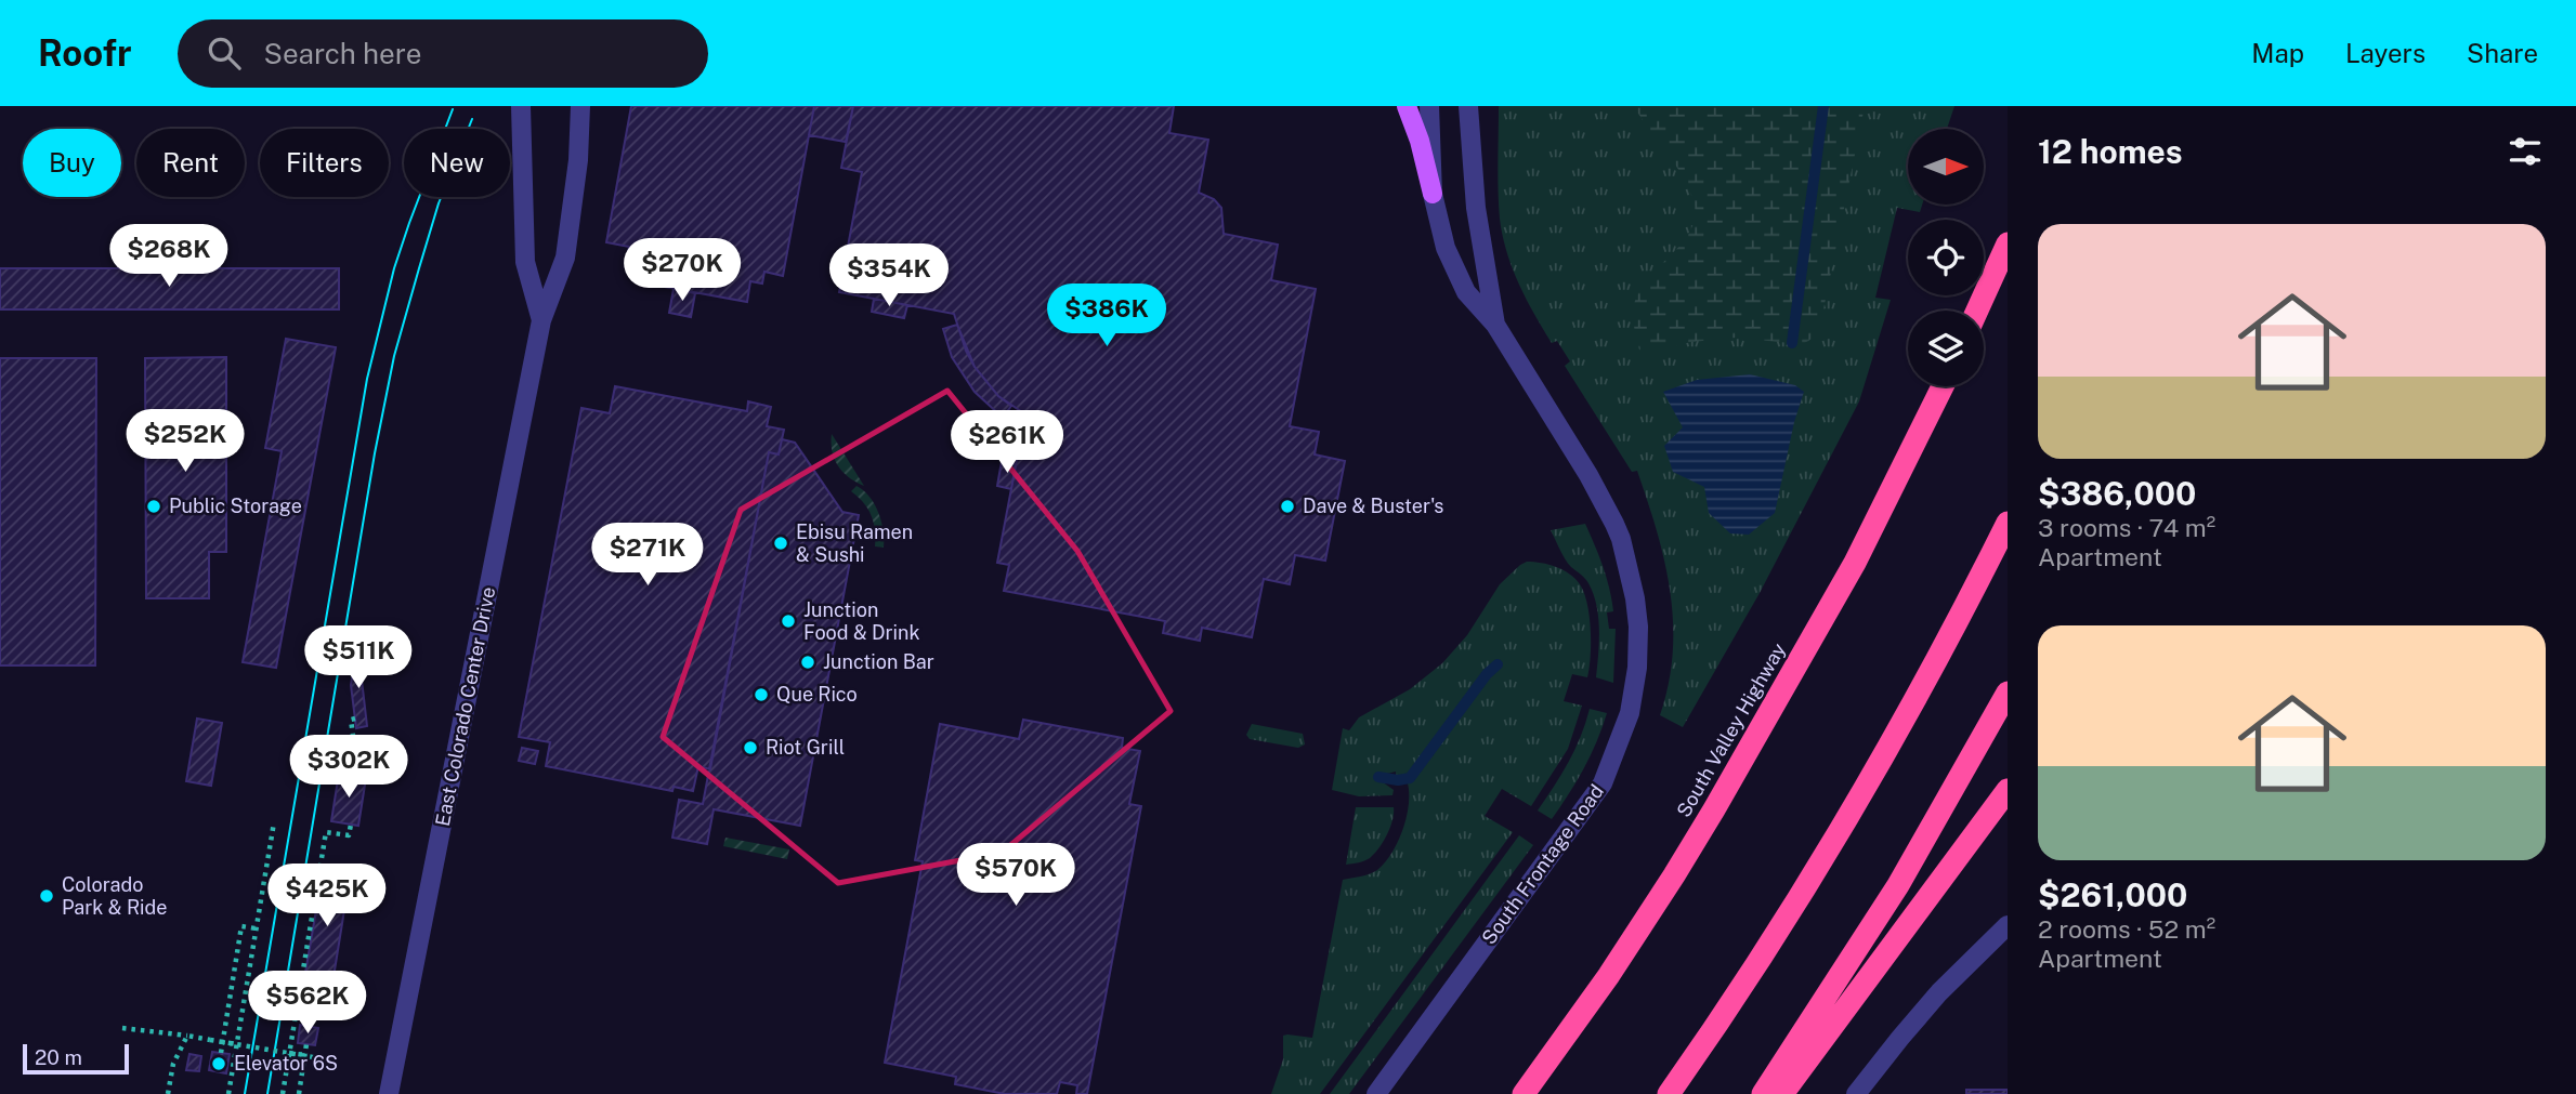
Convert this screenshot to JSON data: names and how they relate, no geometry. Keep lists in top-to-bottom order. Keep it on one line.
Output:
{"streets":{"highway":["South Valley Highway"],"street":["East Colorado Center Drive","South Frontage Road"]},"places":["Public Storage","Dave & Buster's","Ebisu Ramen & Sushi","Junction Food & Drink","Junction Bar","Que Rico","Riot Grill","Colorado Park & Ride","Elevator 6S"],"scale_bar":"20 m","north":"right","page":{"header":"Roofr","search":"Search here","nav":["Map","Layers","Share"],"heading":"12 homes","chip":["Buy","Rent","Filters","New"],"list":[{"name":"$386,000","note":"3 rooms · 74 m² · Apartment"},{"name":"$261,000","note":"2 rooms · 52 m² · Apartment"}],"price":["$268K","$270K","$354K","$386K","$252K","$261K","$271K","$511K","$302K","$570K","$425K","$562K"],"scale":"20 m"}}
